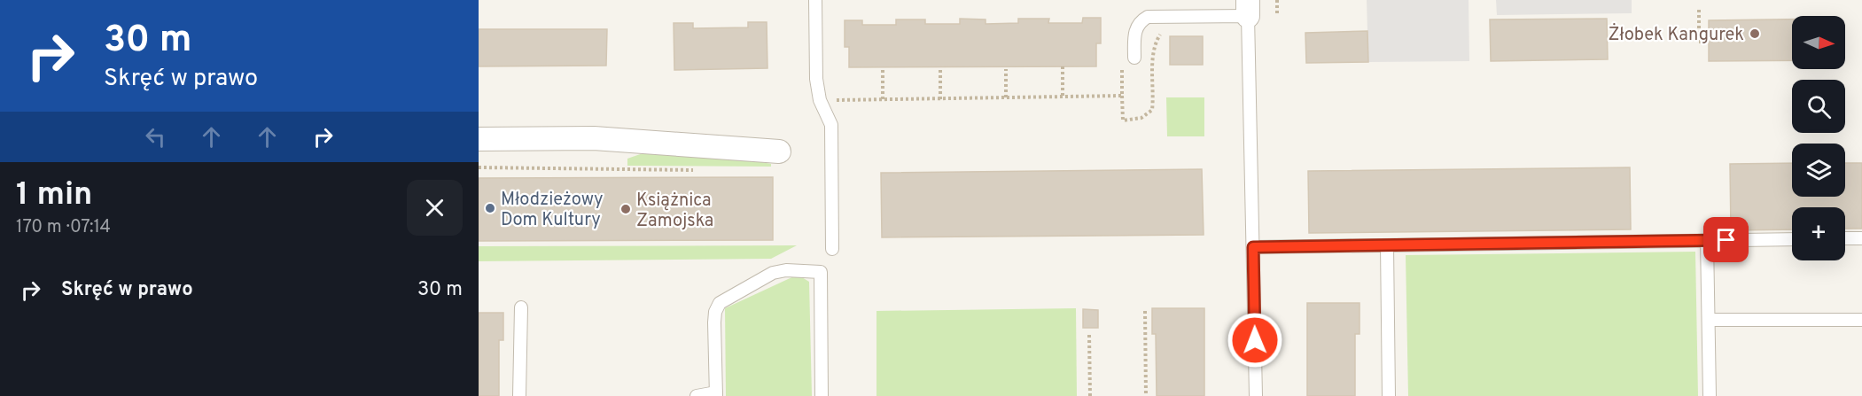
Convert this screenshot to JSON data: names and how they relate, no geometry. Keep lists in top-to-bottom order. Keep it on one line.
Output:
{"places":["Żłobek Kangurek","Młodzieżowy Dom Kultury","Książnica Zamojska"],"north":"right","page":{"turn":["30 m","Skręć w prawo"],"map_buttons":"+","heading":["1 min","170 m · 07:14"],"list":[{"name":"Skręć w prawo","value":"30 m"}]}}
